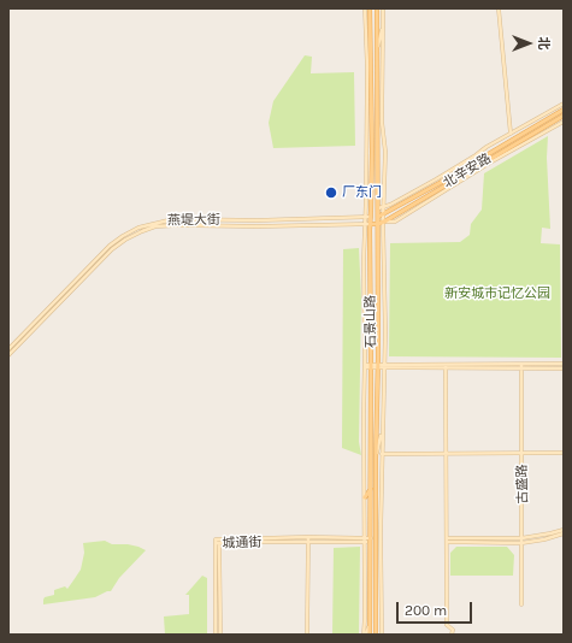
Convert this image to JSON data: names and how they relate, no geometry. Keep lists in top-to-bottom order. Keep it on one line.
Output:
{"streets":{"main road":["北辛安路","石景山路"],"street":["燕堤大街","古盛路","城通街"]},"crossings":[["北辛安路","燕堤大街"],["北辛安路","石景山路"],["燕堤大街","石景山路"],["石景山路","城通街"]],"parks":["新安城市记忆公园"],"places":["厂东门"],"scale_bar":"200 m","north":"right"}
